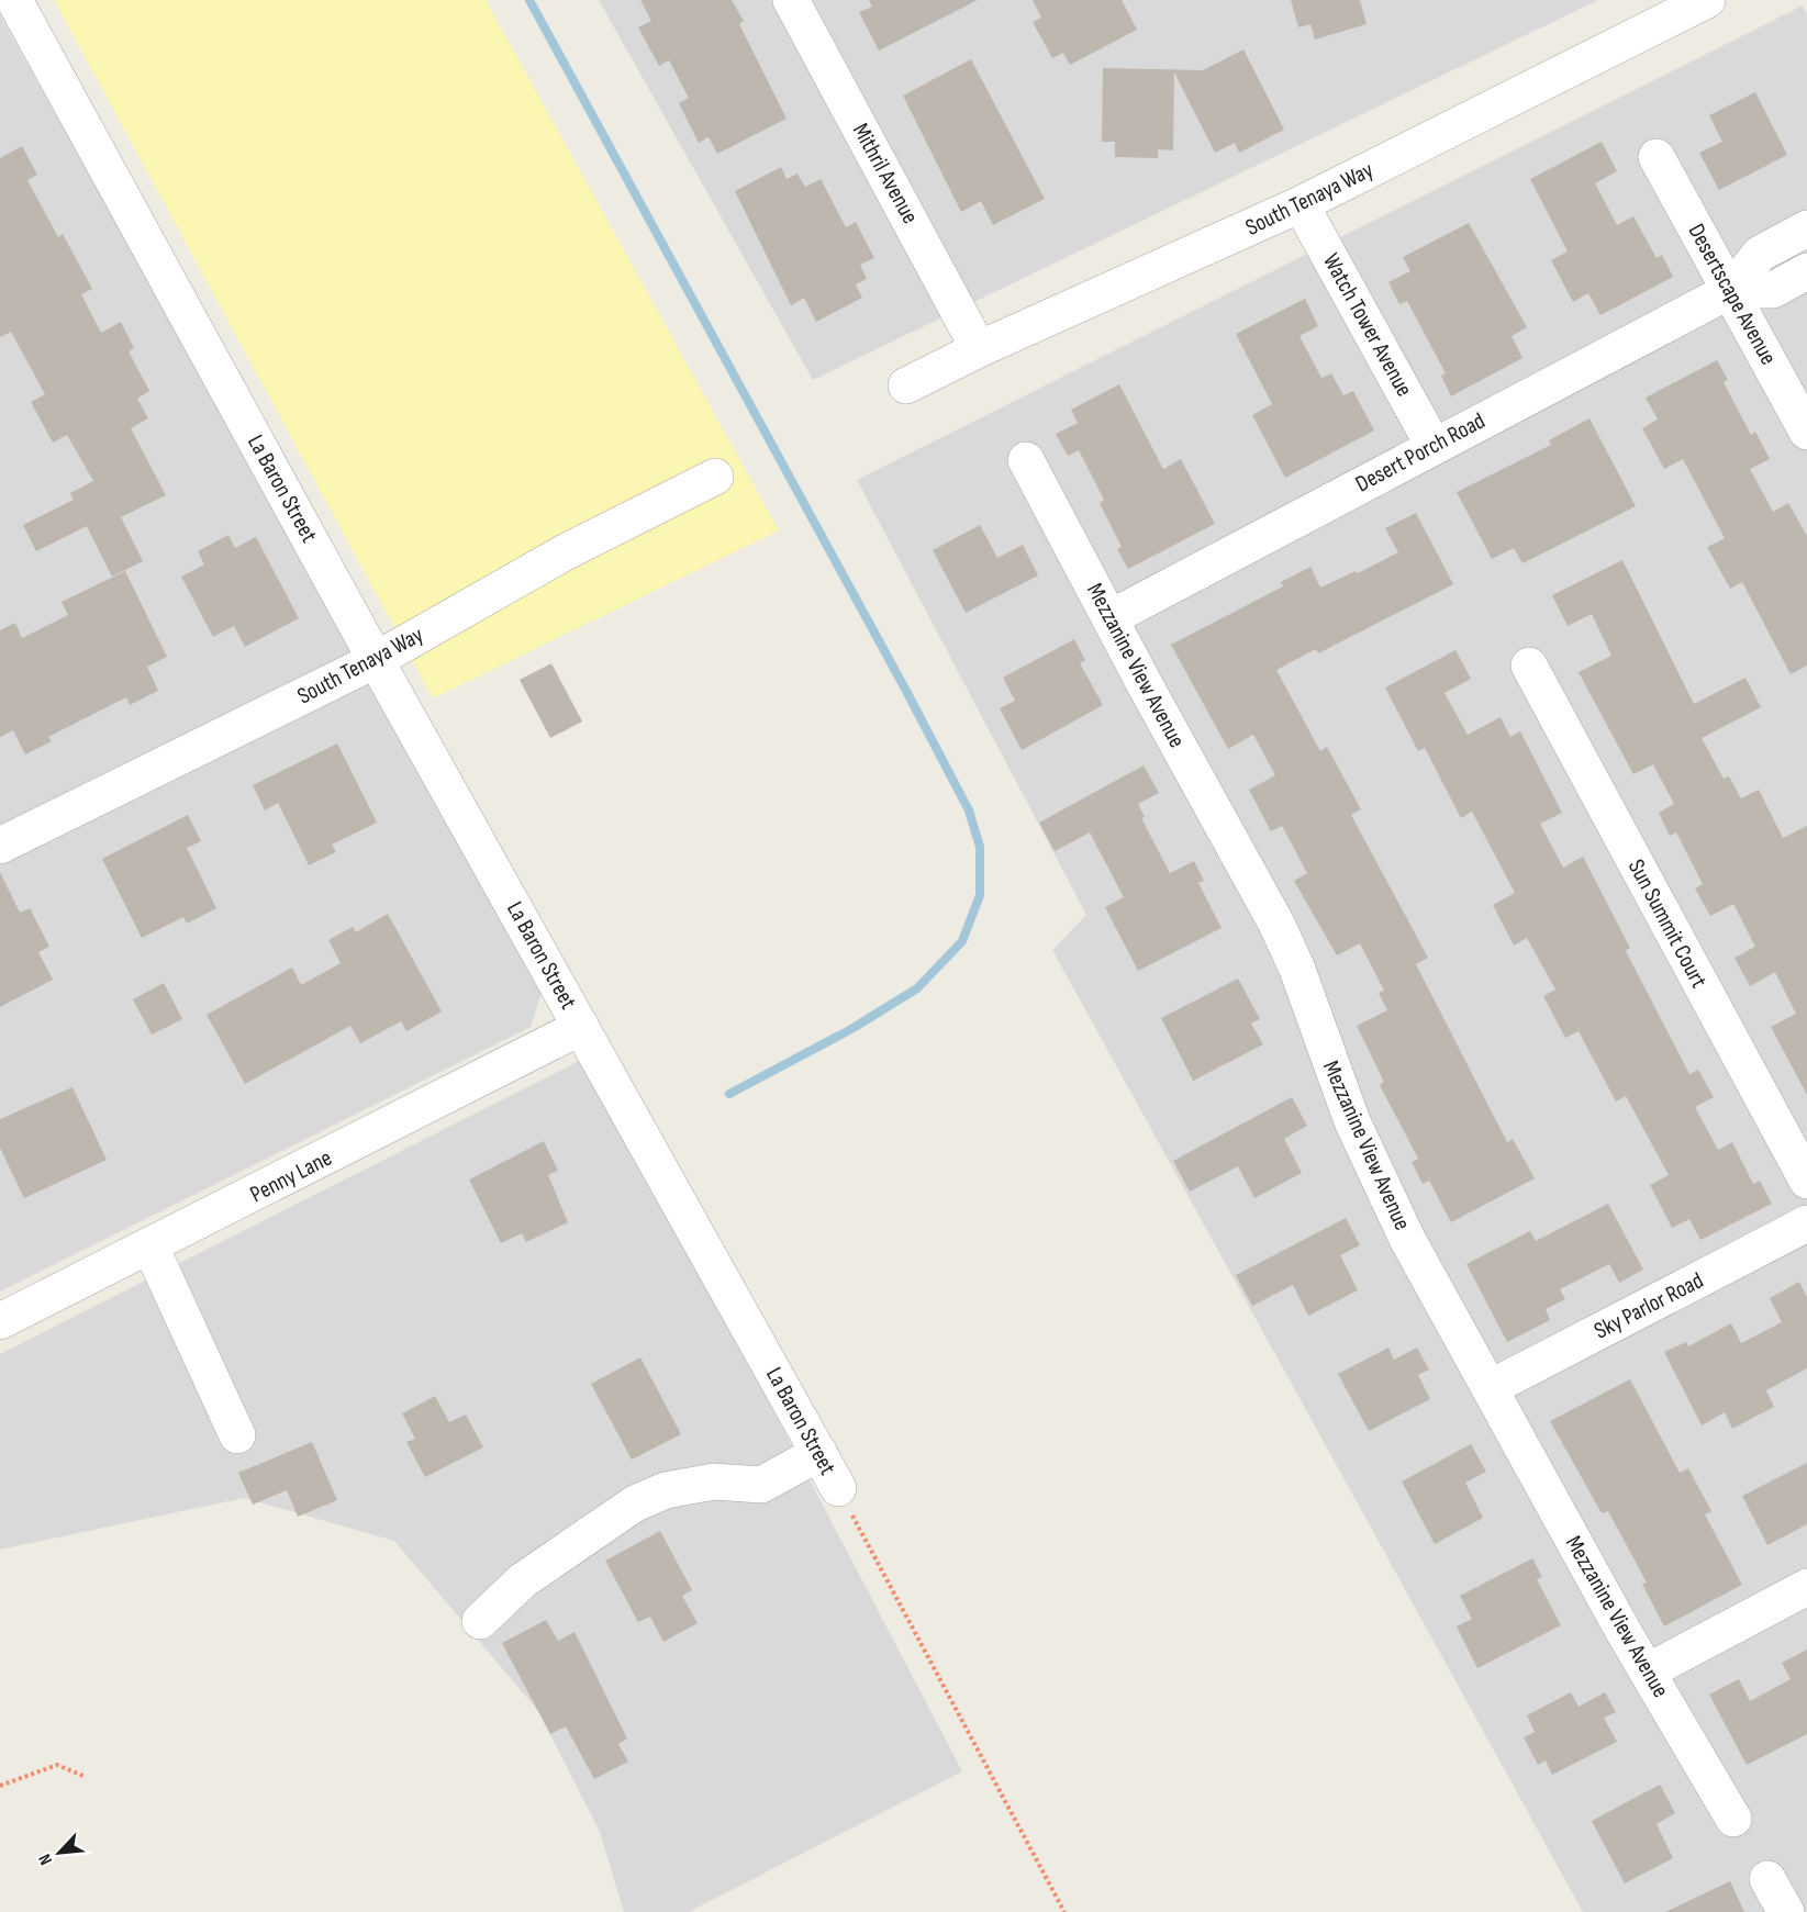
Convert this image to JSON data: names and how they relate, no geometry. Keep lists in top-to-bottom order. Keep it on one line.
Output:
{"streets":{"street":["Mithril Avenue","South Tenaya Way","Desertscape Avenue","Watch Tower Avenue","Desert Porch Road","La Baron Street","Mezzanine View Avenue","Sun Summit Court","Penny Lane","Sky Parlor Road"]},"crossings":[["Mithril Avenue","South Tenaya Way"],["South Tenaya Way","Watch Tower Avenue"],["South Tenaya Way","La Baron Street"],["Desertscape Avenue","Desert Porch Road"],["Watch Tower Avenue","Desert Porch Road"],["Desert Porch Road","Mezzanine View Avenue"],["La Baron Street","Penny Lane"],["Mezzanine View Avenue","Sky Parlor Road"]],"north":"bottom left"}
